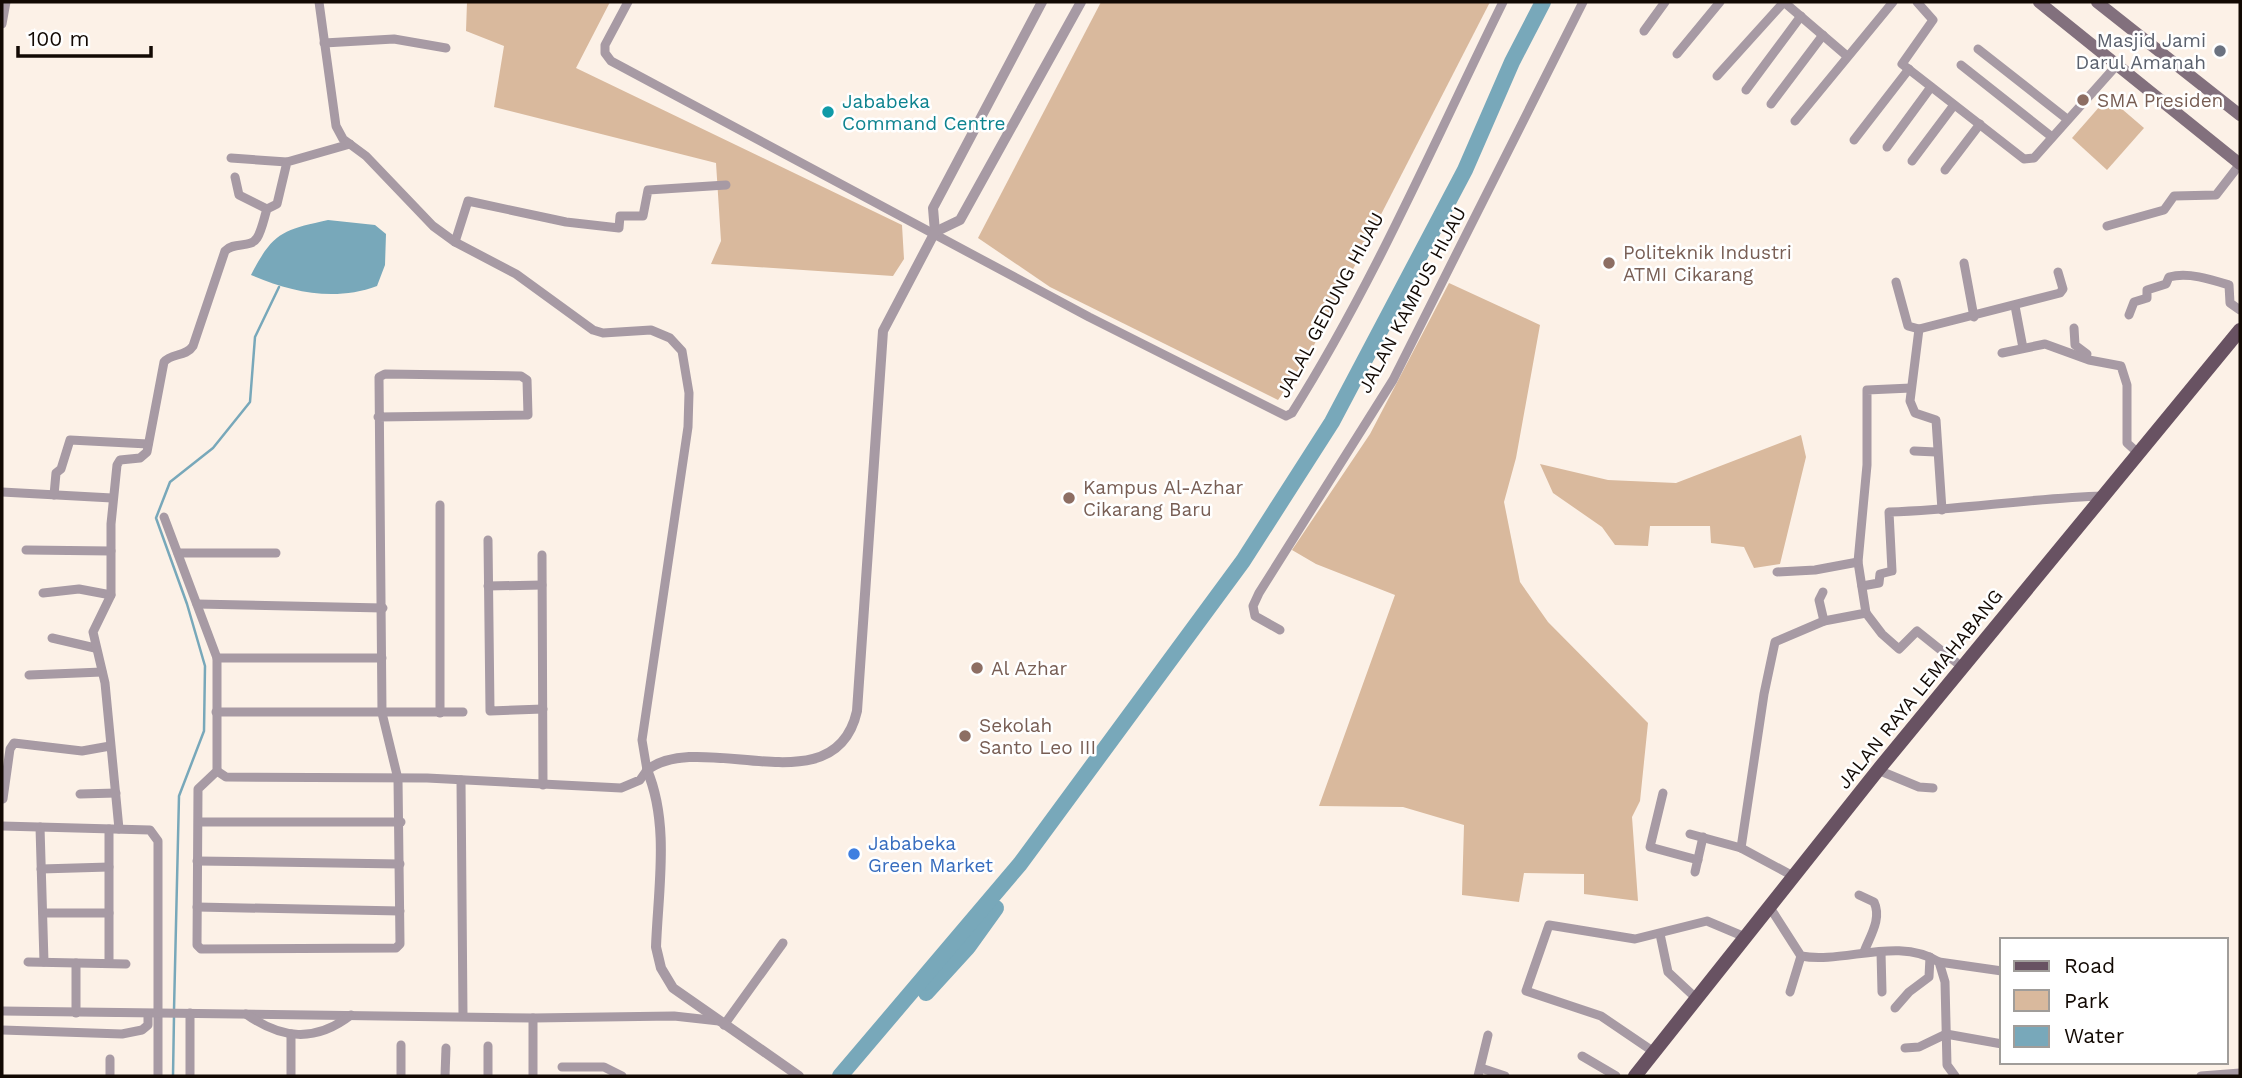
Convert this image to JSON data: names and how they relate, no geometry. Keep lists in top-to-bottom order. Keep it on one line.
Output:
{"streets":{"main road":["JALAN RAYA LEMAHABANG"],"street":["JALAN KAMPUS HIJAU","JALAL GEDUNG HIJAU"]},"places":["Masjid Jami Darul Amanah","SMA Presiden","Jababeka Command Centre","Politeknik Industri ATMI Cikarang","Kampus Al-Azhar Cikarang Baru","Al Azhar","Sekolah Santo Leo III","Jababeka Green Market"],"legend":["Road","Park","Water"],"scale_bar":"100 m"}
